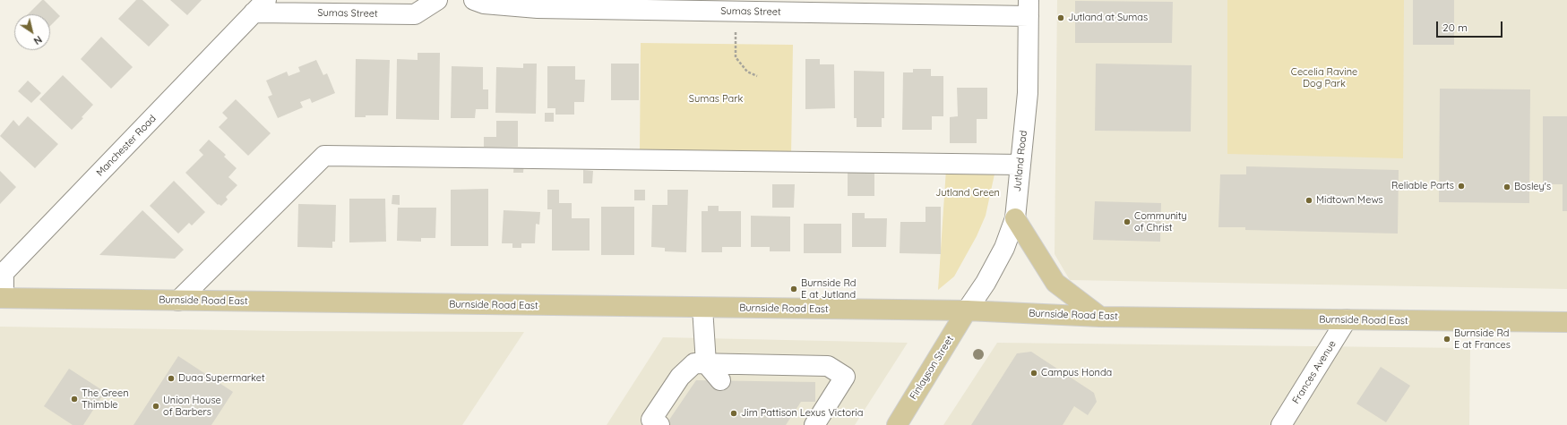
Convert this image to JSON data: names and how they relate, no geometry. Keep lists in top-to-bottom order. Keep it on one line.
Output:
{"streets":{"main road":["Burnside Road East","Finlayson Street"],"street":["Sumas Street","Manchester Road","Jutland Road","Frances Avenue"]},"crossings":[["Sumas Street","Manchester Road"],["Sumas Street","Jutland Road"],["Manchester Road","Burnside Road East"],["Jutland Road","Burnside Road East"],["Jutland Road","Finlayson Street"],["Burnside Road East","Finlayson Street"],["Burnside Road East","Frances Avenue"]],"parks":["Cecelia Ravine Dog Park","Sumas Park","Jutland Green"],"places":["Jutland at Sumas","Reliable Parts","Bosley's","Midtown Mews","Community of Christ","Burnside Rd E at Jutland","Burnside Rd E at Frances","Campus Honda","Duaa Supermarket","The Green Thimble","Union House of Barbers","Jim Pattison Lexus Victoria"],"scale_bar":"20 m","north":"bottom right"}
